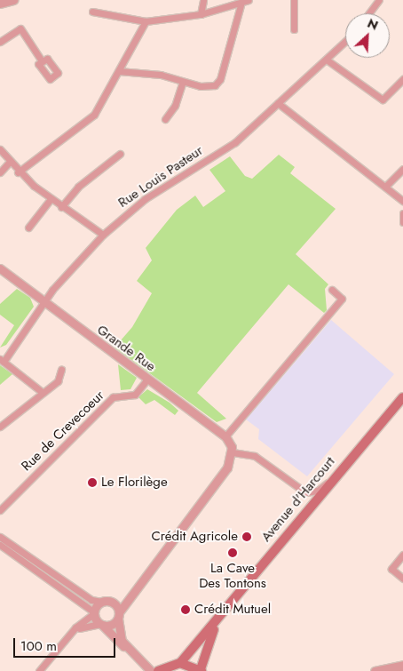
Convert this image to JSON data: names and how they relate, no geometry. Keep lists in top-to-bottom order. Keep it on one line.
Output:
{"streets":{"main road":["Avenue d'Harcourt"],"street":["Rue Louis Pasteur","Grande Rue","Rue de Crevecoeur"]},"crossings":[["Rue Louis Pasteur","Grande Rue"],["Grande Rue","Rue de Crevecoeur"]],"places":["Le Florilège","Crédit Agricole","La Cave Des Tontons","Crédit Mutuel"],"scale_bar":"100 m","north":"top right"}
